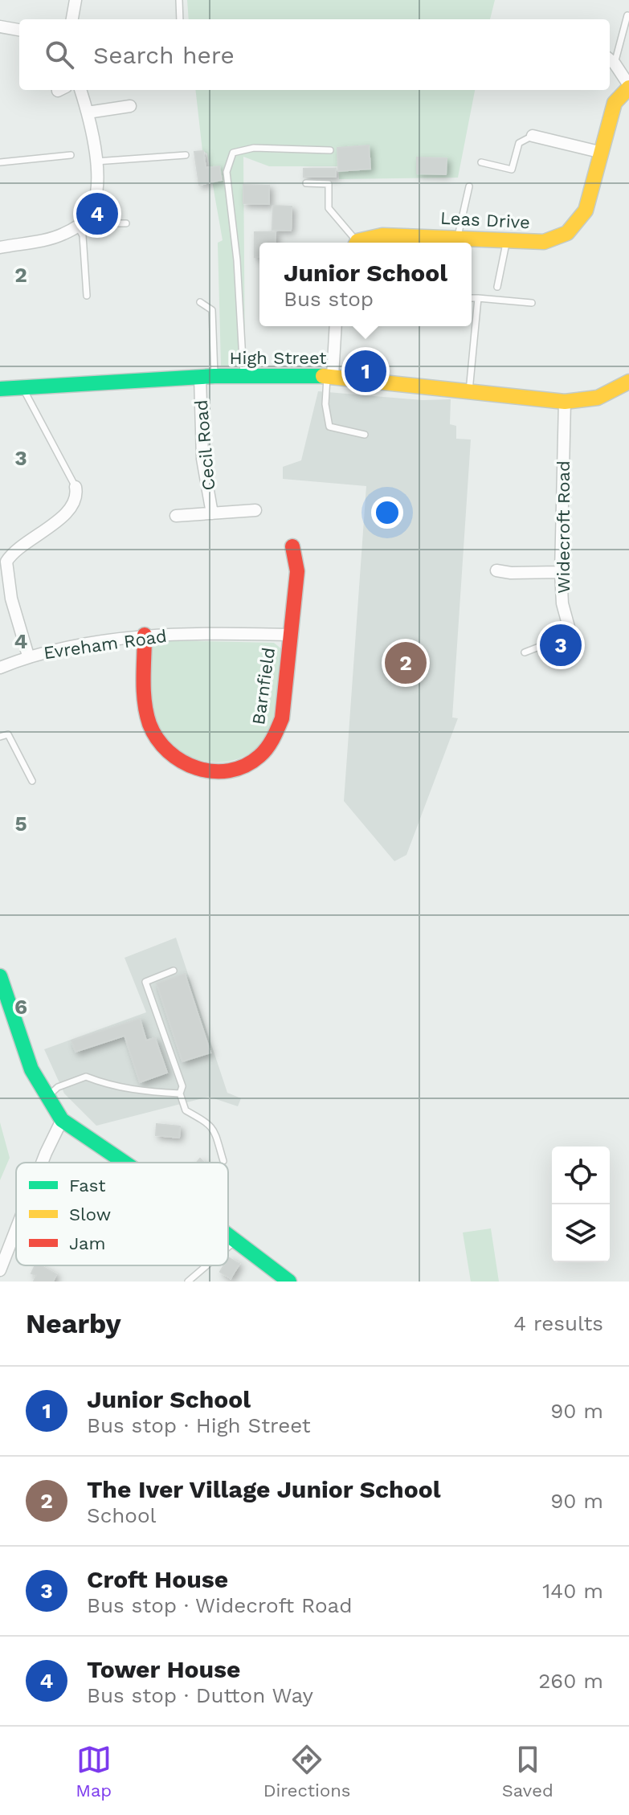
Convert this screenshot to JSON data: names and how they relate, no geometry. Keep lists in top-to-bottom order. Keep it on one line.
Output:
{"streets":{"street":["Leas Drive","High Street","Cecil Road","Widecroft Road","Evreham Road","Barnfield"]},"crossings":[["High Street","Cecil Road"],["High Street","Widecroft Road"],["Evreham Road","Barnfield"]],"legend":["Fast","Slow","Jam"],"page":{"search":"Search here","pins":["4","1","3","2"],"popup":["Junior School","Bus stop"],"heading":["Nearby","4 results"],"list":[{"mark":"1","name":"Junior School","note":"Bus stop · High Street","value":"90 m"},{"mark":"2","name":"The Iver Village Junior School","note":"School","value":"90 m"},{"mark":"3","name":"Croft House","note":"Bus stop · Widecroft Road","value":"140 m"},{"mark":"4","name":"Tower House","note":"Bus stop · Dutton Way","value":"260 m"}],"nav":["Map","Directions","Saved"]},"grid":{"rows":["2","3","4","5","6"]}}
